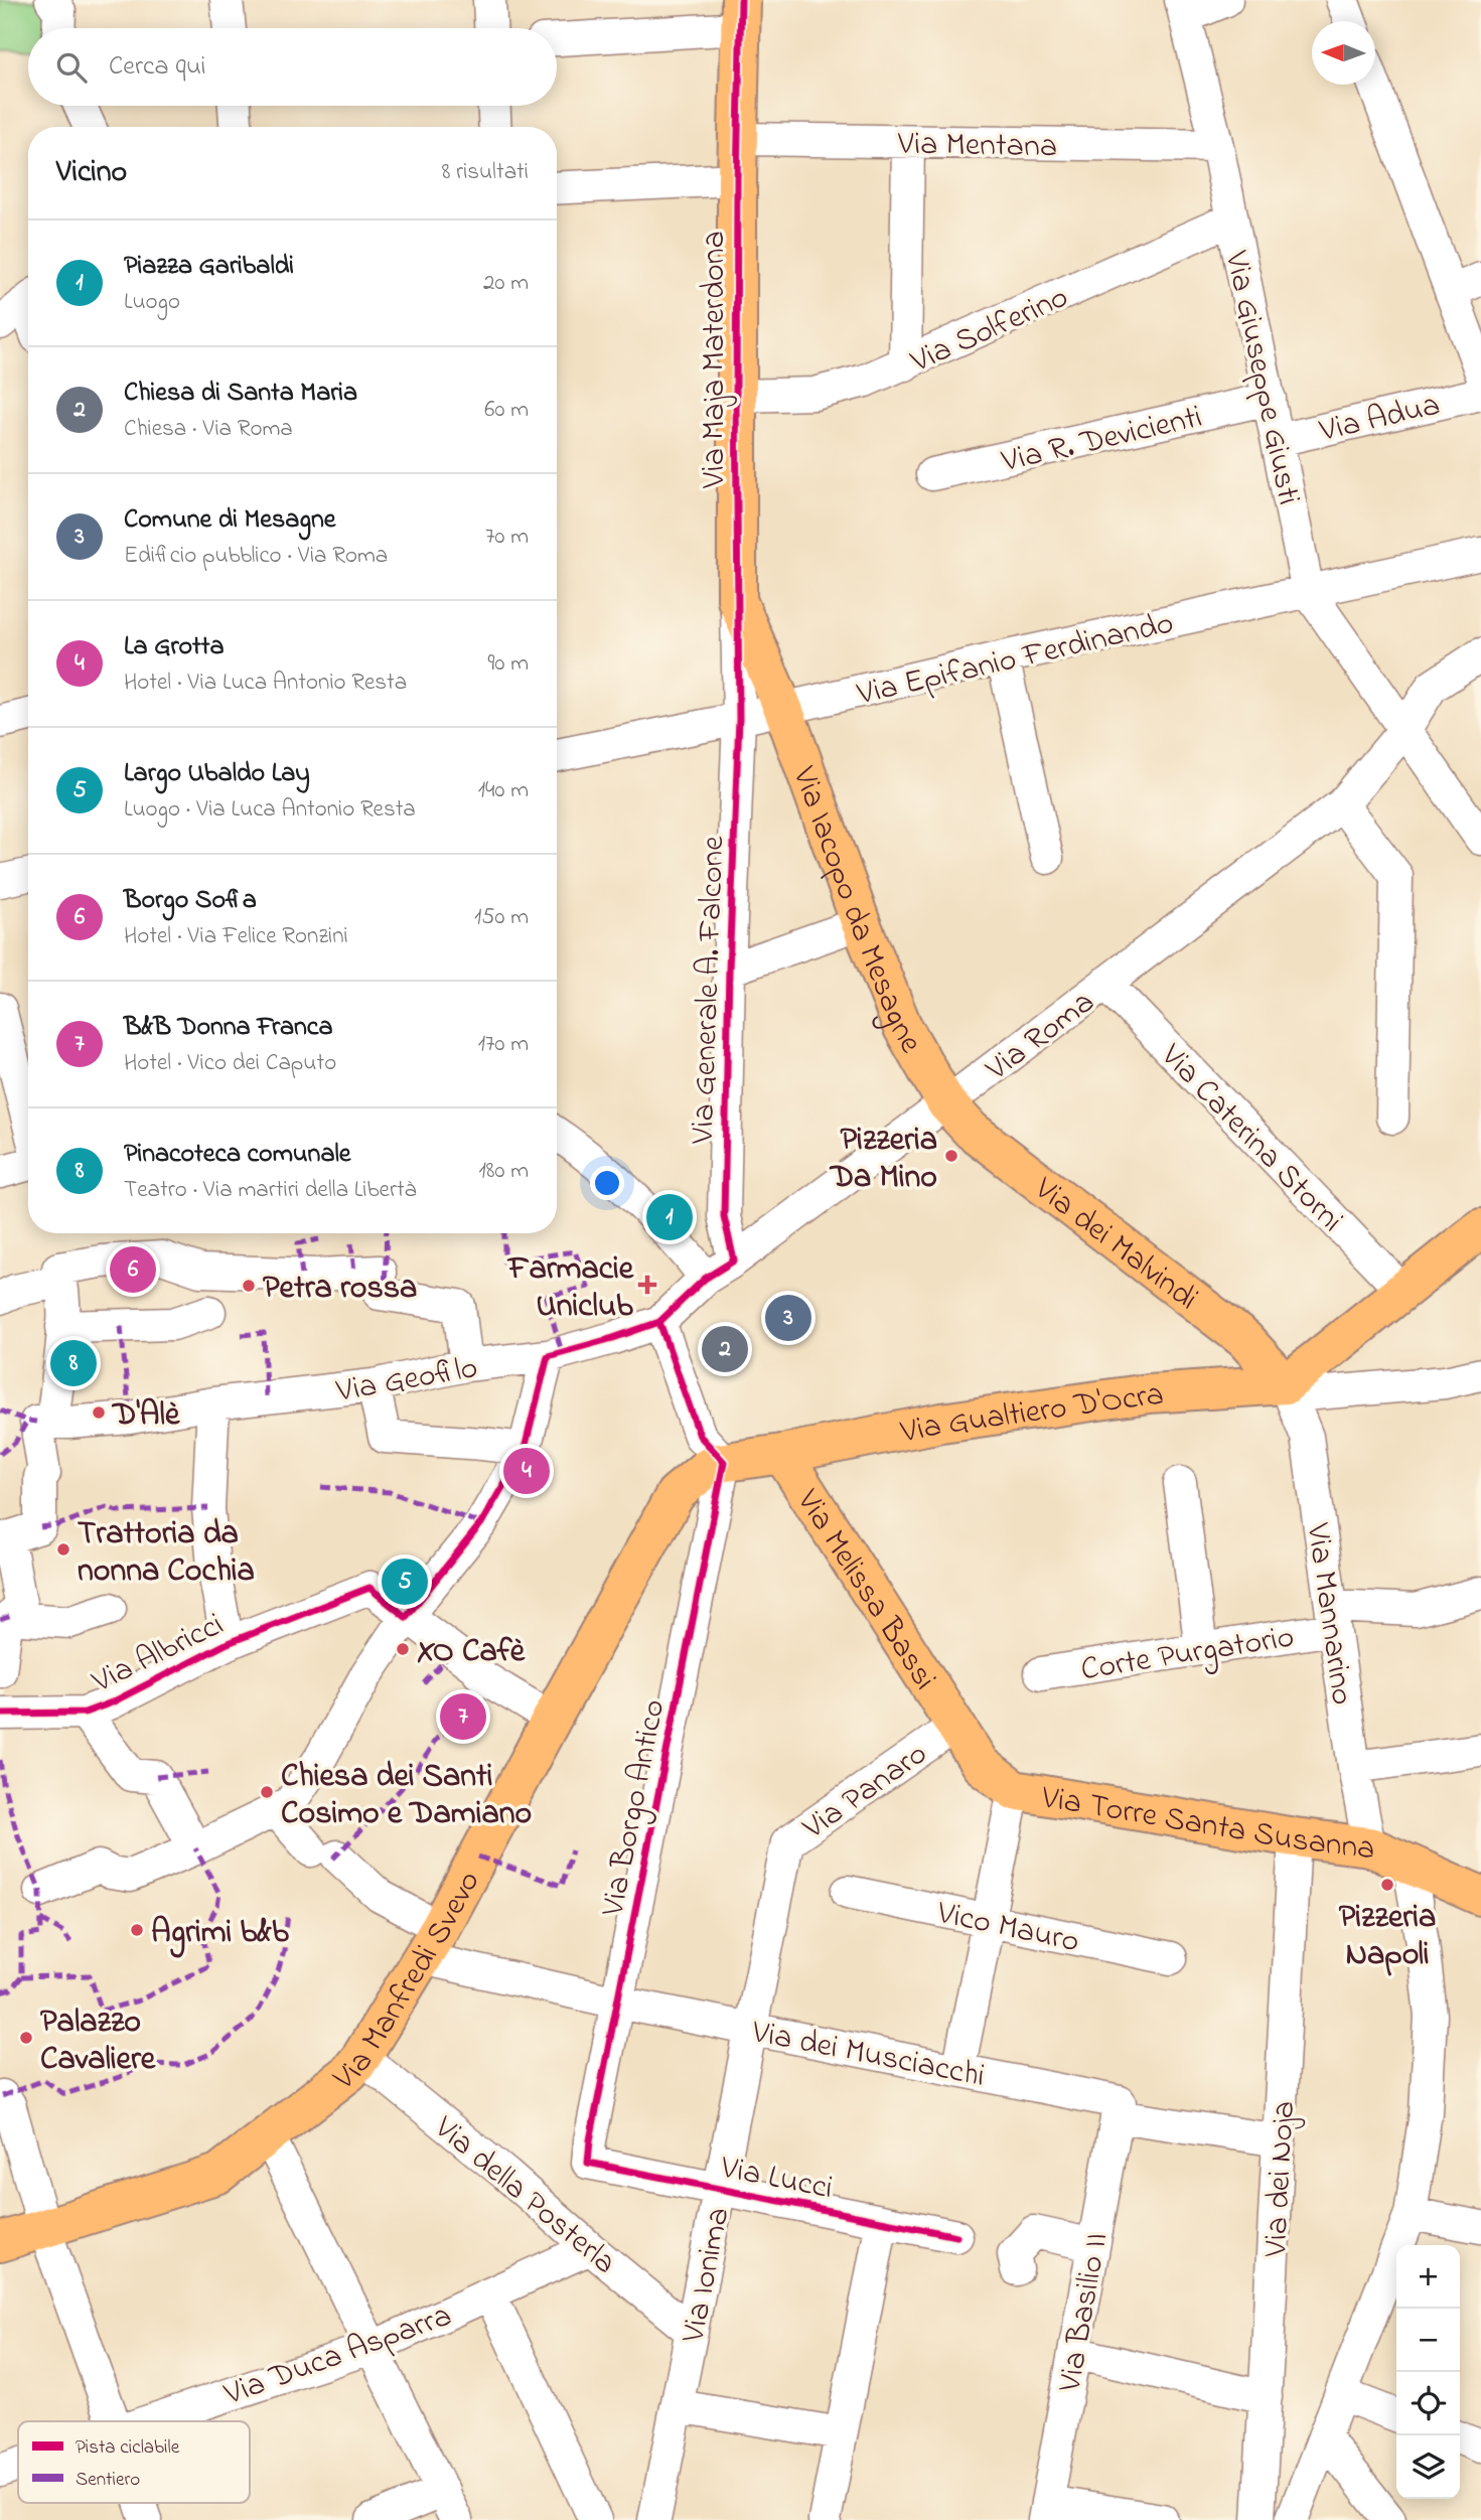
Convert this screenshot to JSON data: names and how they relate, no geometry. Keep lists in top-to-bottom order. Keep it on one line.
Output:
{"streets":{"main road":["Via Maja Materdona","Via Iacopo da Mesagne","Via dei Malvindi","Via Gualtiero D'Ocra","Via Melissa Bassi","Via Torre Santa Susanna","Via Manfredi Svevo"],"street":["Via Mentana","Via Solferino","Via Giuseppe Giusti","Via Adua","Via R. Devicienti","Via Epifanio Ferdinando","Via Generale A. Falcone","Via Roma","Via Caterina Storni","Via Geofilo","Via Mannarino","Via Albricci","Corte Purgatorio","Via Panaro","Via Borgo Antico","Vico Mauro","Via dei Musciacchi","Via Lucci","Via dei Noja","Via della Posterla","Via Ionima","Via Basilio II","Via Duca Asparra"]},"crossings":[["Via Mentana","Via Maja Materdona"],["Via Mentana","Via Giuseppe Giusti"],["Via Solferino","Via Maja Materdona"],["Via Solferino","Via Giuseppe Giusti"],["Via Maja Materdona","Via Epifanio Ferdinando"],["Via Maja Materdona","Via Iacopo da Mesagne"],["Via Maja Materdona","Via Generale A. Falcone"],["Via Giuseppe Giusti","Via Adua"],["Via Giuseppe Giusti","Via R. Devicienti"],["Via Giuseppe Giusti","Via Epifanio Ferdinando"],["Via Giuseppe Giusti","Via Roma"],["Via Epifanio Ferdinando","Via Iacopo da Mesagne"],["Via Epifanio Ferdinando","Via Generale A. Falcone"],["Via Iacopo da Mesagne","Via Roma"],["Via Iacopo da Mesagne","Via dei Malvindi"],["Via Generale A. Falcone","Via Roma"],["Via Roma","Via Caterina Storni"],["Via Roma","Via dei Malvindi"],["Via Roma","Via Geofilo"],["Via dei Malvindi","Via Gualtiero D'Ocra"],["Via dei Malvindi","Via Mannarino"],["Via Gualtiero D'Ocra","Via Melissa Bassi"],["Via Gualtiero D'Ocra","Via Mannarino"],["Via Gualtiero D'Ocra","Via Manfredi Svevo"],["Via Melissa Bassi","Via Panaro"],["Via Melissa Bassi","Via Torre Santa Susanna"],["Via Melissa Bassi","Via Manfredi Svevo"],["Via Mannarino","Corte Purgatorio"],["Via Mannarino","Via Torre Santa Susanna"],["Via Panaro","Via Torre Santa Susanna"],["Via Panaro","Via dei Musciacchi"],["Via Panaro","Via Ionima"],["Via Borgo Antico","Via Manfredi Svevo"],["Via Borgo Antico","Via dei Musciacchi"],["Via Borgo Antico","Via Lucci"],["Via Torre Santa Susanna","Via dei Noja"],["Via Manfredi Svevo","Via dei Musciacchi"],["Via Manfredi Svevo","Via della Posterla"],["Via dei Musciacchi","Via dei Noja"],["Via dei Musciacchi","Via Ionima"],["Via dei Musciacchi","Via Basilio II"],["Via Lucci","Via Ionima"],["Via della Posterla","Via Ionima"],["Via della Posterla","Via Duca Asparra"]],"places":{"other":["Pizzeria Da Mino","Petra rossa","D'Alè","Trattoria da nonna Cochia","XO Cafè","Chiesa dei Santi Cosimo e Damiano","Pizzeria Napoli","Agrimi b&b","Palazzo Cavaliere"],"health":["Farmacie Uniclub"]},"legend":["Pista ciclabile","Sentiero"],"north":"left","page":{"search":"Cerca qui","heading":["Vicino","8 risultati"],"list":[{"mark":"1","name":"Piazza Garibaldi","note":"Luogo","value":"20 m"},{"mark":"2","name":"Chiesa di Santa Maria","note":"Chiesa · Via Roma","value":"60 m"},{"mark":"3","name":"Comune di Mesagne","note":"Edificio pubblico · Via Roma","value":"70 m"},{"mark":"4","name":"La Grotta","note":"Hotel · Via Luca Antonio Resta","value":"90 m"},{"mark":"5","name":"Largo Ubaldo Lay","note":"Luogo · Via Luca Antonio Resta","value":"140 m"},{"mark":"6","name":"Borgo Sofia","note":"Hotel · Via Felice Ronzini","value":"150 m"},{"mark":"7","name":"B&B Donna Franca","note":"Hotel · Vico dei Caputo","value":"170 m"},{"mark":"8","name":"Pinacoteca comunale","note":"Teatro · Via martiri della Libertà","value":"180 m"}],"pins":["1","6","3","2","8","4","5","7"],"map_buttons":["+","−"]}}
